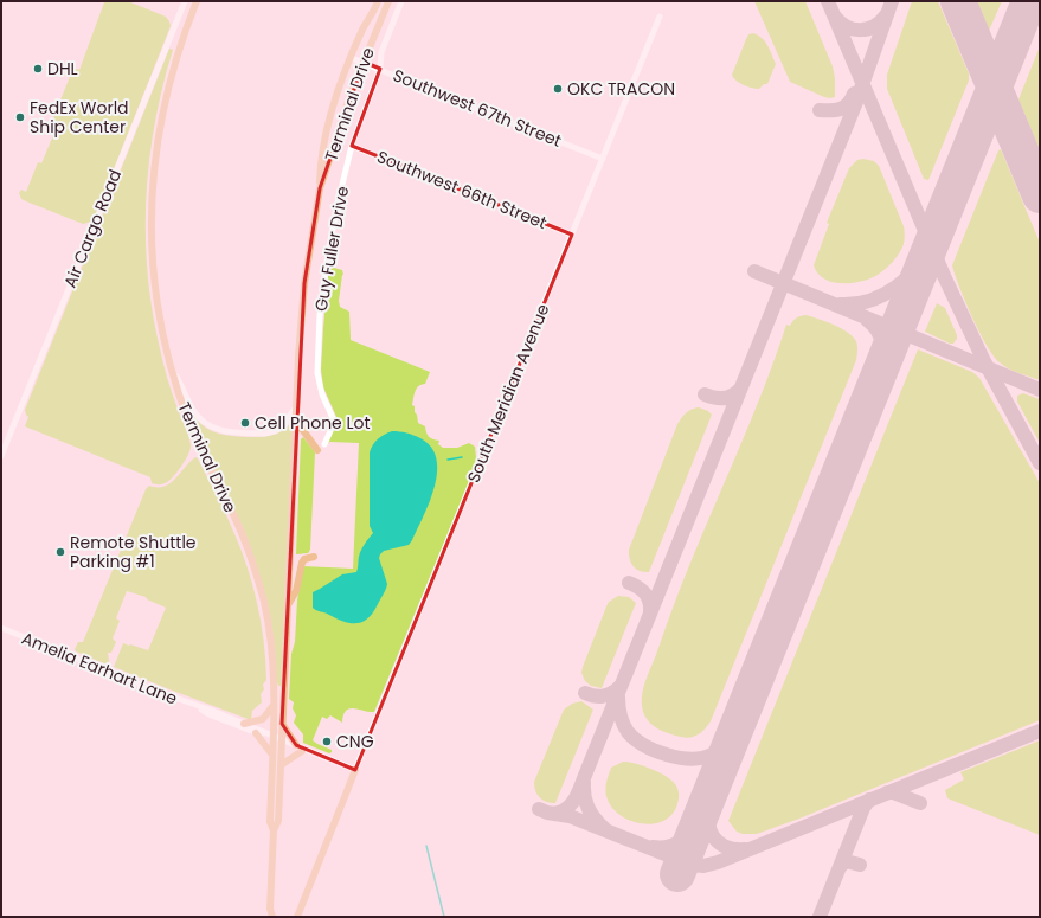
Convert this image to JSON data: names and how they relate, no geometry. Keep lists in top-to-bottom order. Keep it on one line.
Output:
{"streets":{"main road":["Terminal Drive"],"street":["Southwest 67th Street","Southwest 66th Street","Air Cargo Road","Guy Fuller Drive","South Meridian Avenue","Amelia Earhart Lane"]},"crossings":[["Terminal Drive","Southwest 67th Street"],["Terminal Drive","Amelia Earhart Lane"],["Southwest 67th Street","Guy Fuller Drive"],["Southwest 67th Street","South Meridian Avenue"],["Southwest 66th Street","Guy Fuller Drive"],["Southwest 66th Street","South Meridian Avenue"],["South Meridian Avenue","Amelia Earhart Lane"]],"places":["DHL","OKC TRACON","FedEx World Ship Center","Cell Phone Lot","Remote Shuttle Parking #1","CNG"]}
